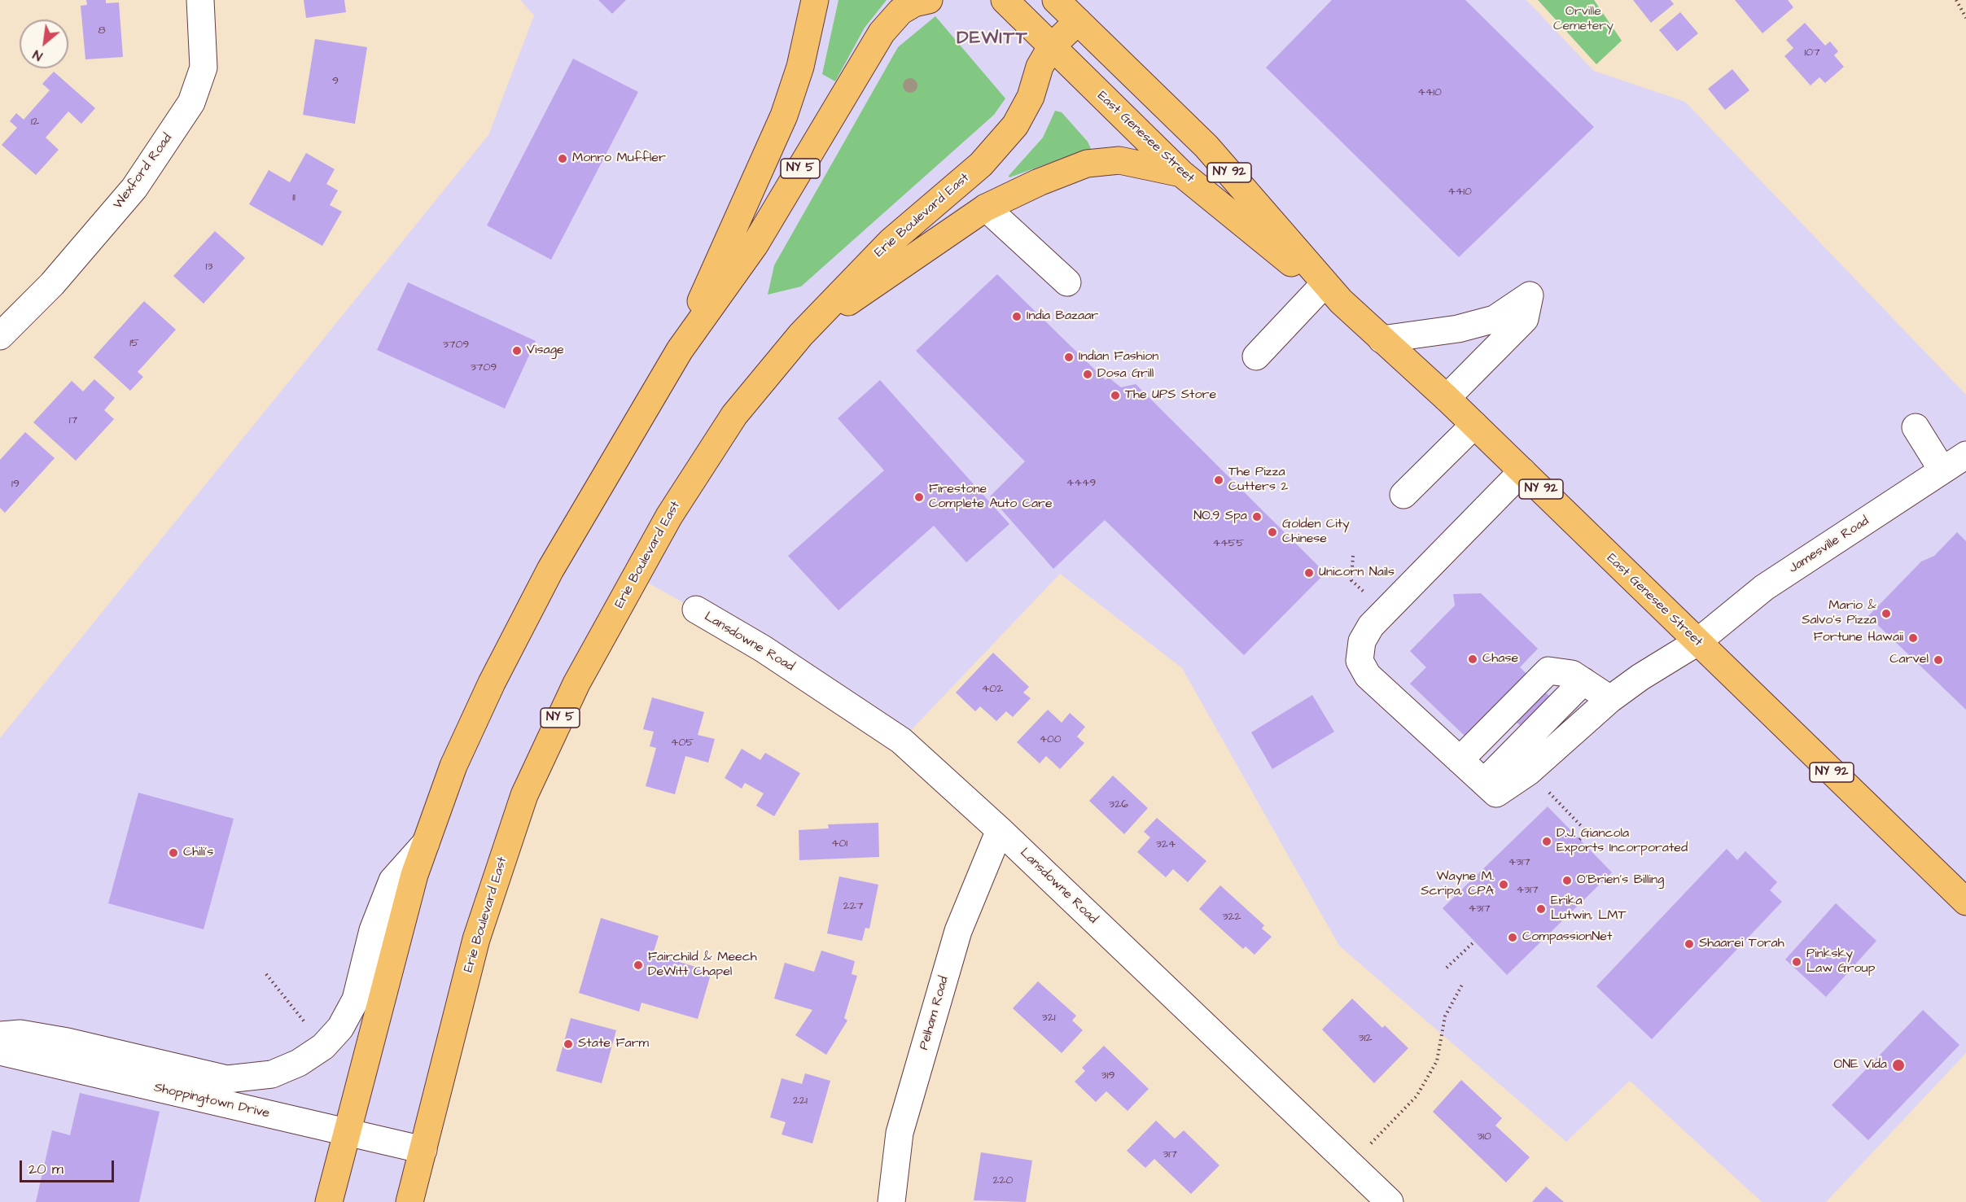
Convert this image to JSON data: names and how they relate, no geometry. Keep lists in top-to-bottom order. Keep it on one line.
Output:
{"streets":{"main road":["East Genesee Street","NY 5","NY 92","Erie Boulevard East"],"street":["Wexford Road","Jamesville Road","Lansdowne Road","Pelham Road","Shoppingtown Drive"]},"crossings":[["East Genesee Street","Erie Boulevard East"],["East Genesee Street","Jamesville Road"],["NY 5","Shoppingtown Drive"],["Erie Boulevard East","Shoppingtown Drive"],["Lansdowne Road","Pelham Road"]],"districts":["DEWITT"],"parks":["Orville Cemetery"],"places":["Monro Muffler","India Bazaar","Visage","Indian Fashion","Dosa Grill","The UPS Store","The Pizza Cutters 2","Firestone Complete Auto Care","NO.9 Spa","Golden City Chinese","Unicorn Nails","Mario & Salvo's Pizza","Fortune Hawaii","Chase","Carvel","D.J. Giancola Exports Incorporated","Chili's","O'Brien's Billing","Wayne M. Scripa, CPA","Erika Lutwin, LMT","CompassionNet","Shaarei Torah","Pinksky Law Group","Fairchild & Meech DeWitt Chapel","State Farm","ONE Vida"],"house_numbers":["8","107","9","4410","12","4410","11","13","15","3709","3709","17","4449","19","4455","402","400","405","326","401","324","4317","4317","227","4317","322","321","312","319","221","310","317","220"],"scale_bar":"20 m","north":"bottom left"}
